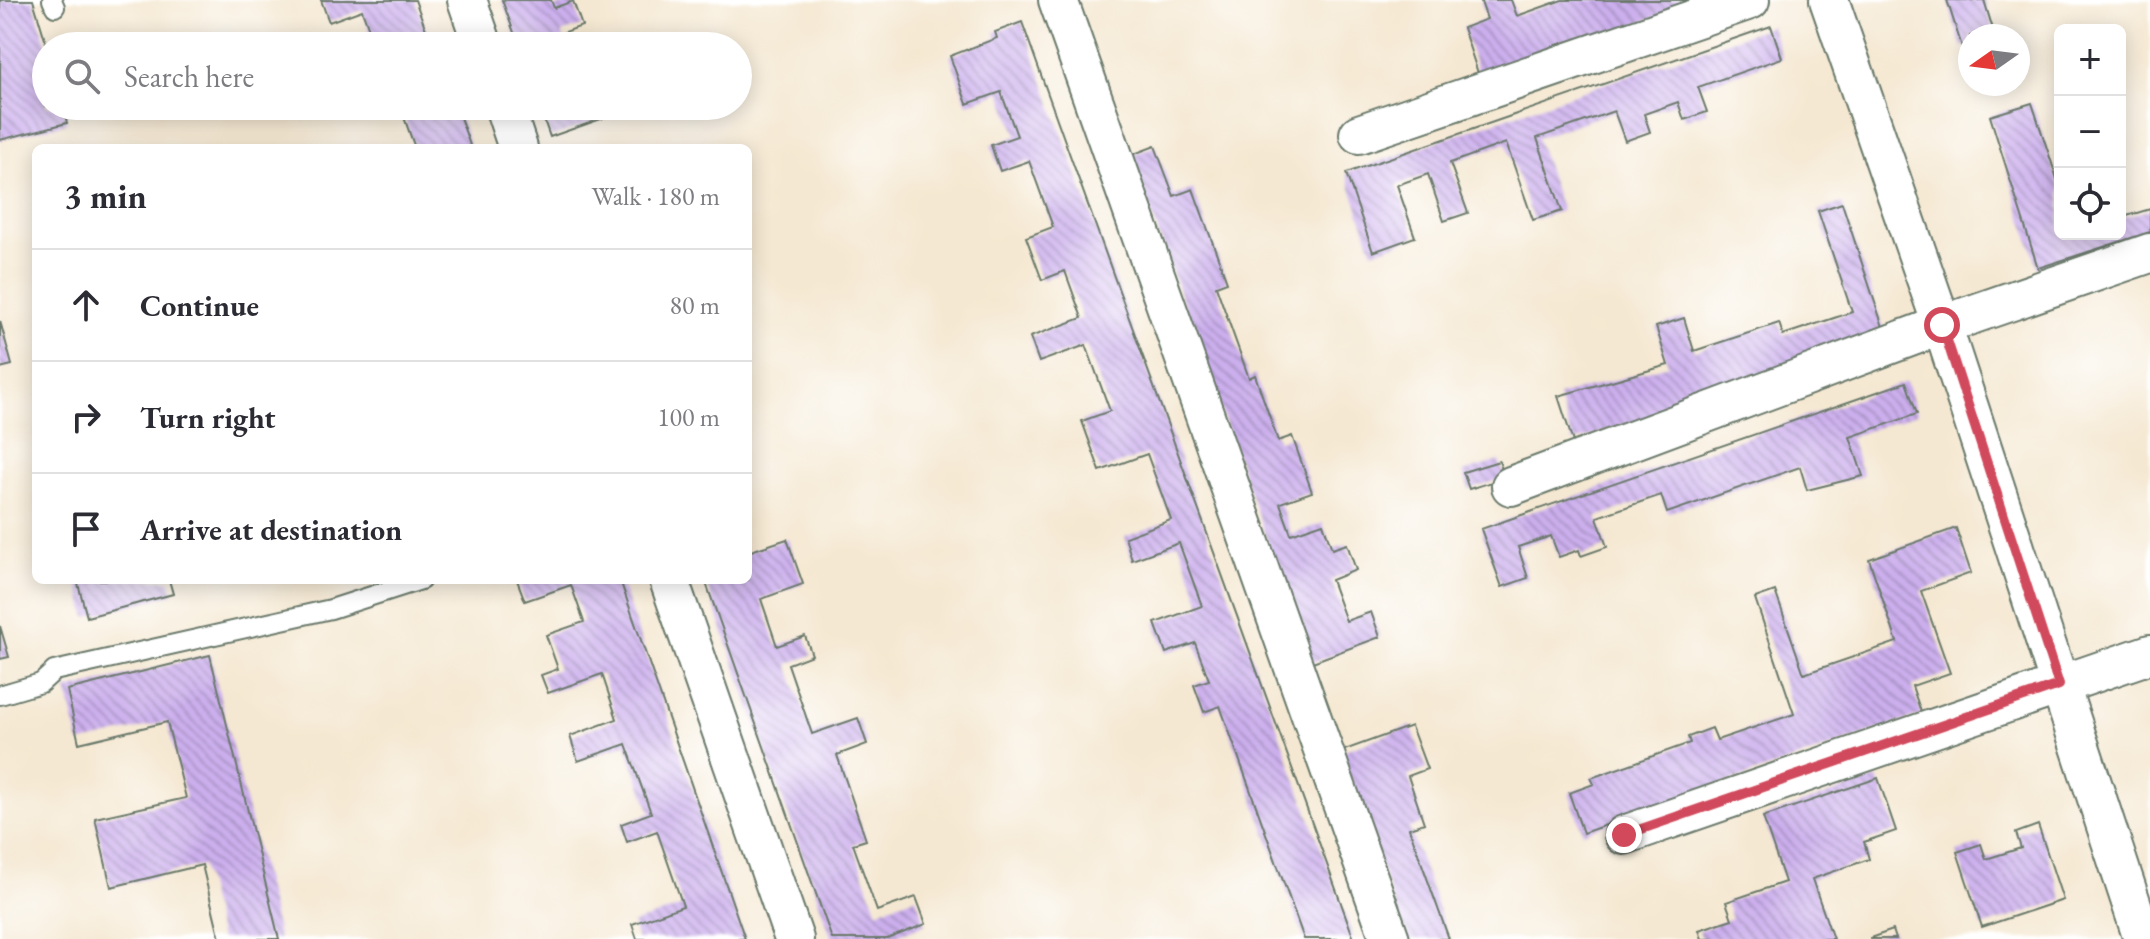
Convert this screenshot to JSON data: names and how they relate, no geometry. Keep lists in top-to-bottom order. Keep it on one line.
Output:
{"north":"left","page":{"map_buttons":["+","−"],"search":"Search here","heading":["3 min","Walk · 180 m"],"list":[["Continue","80 m"],["Turn right","100 m"],"Arrive at destination"]}}
